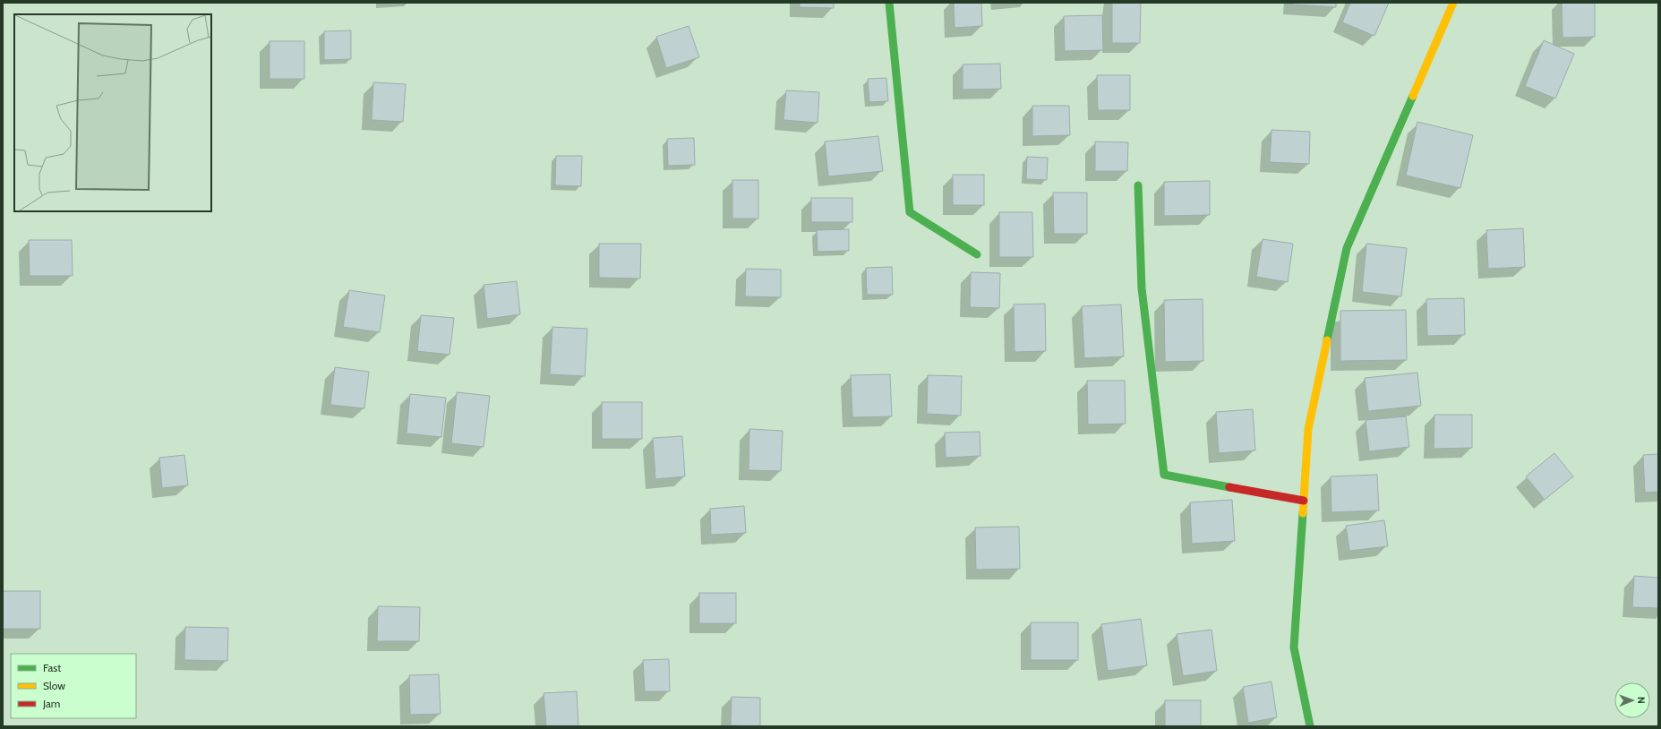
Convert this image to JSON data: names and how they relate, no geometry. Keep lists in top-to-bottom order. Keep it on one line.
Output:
{"legend":["Fast","Slow","Jam"],"north":"right"}
